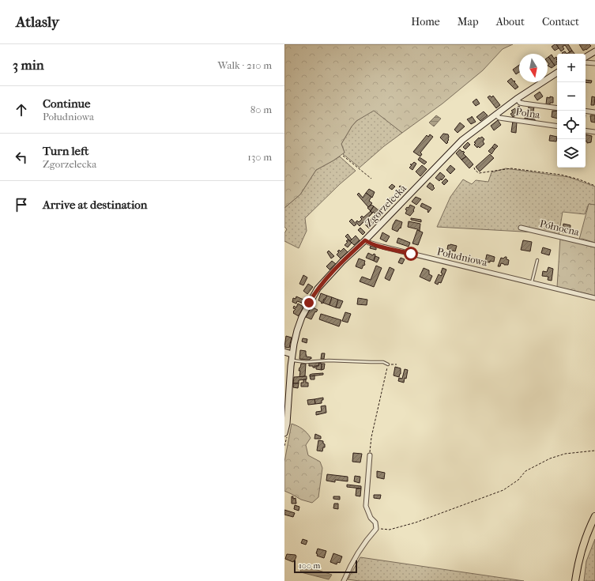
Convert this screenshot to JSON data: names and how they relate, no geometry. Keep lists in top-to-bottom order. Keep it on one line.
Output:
{"streets":{"street":["Polna","Zgorzelecka","Północna","Południowa"]},"crossings":[["Polna","Zgorzelecka"],["Zgorzelecka","Południowa"]],"scale_bar":"100 m","north":"bottom","page":{"header":"Atlasly","nav":["Home","Map","About","Contact"],"heading":["3 min","Walk · 210 m"],"map_buttons":["+","−"],"list":[["Continue","Południowa","80 m"],["Turn left","Zgorzelecka","130 m"],"Arrive at destination"],"scale":"100 m"}}
